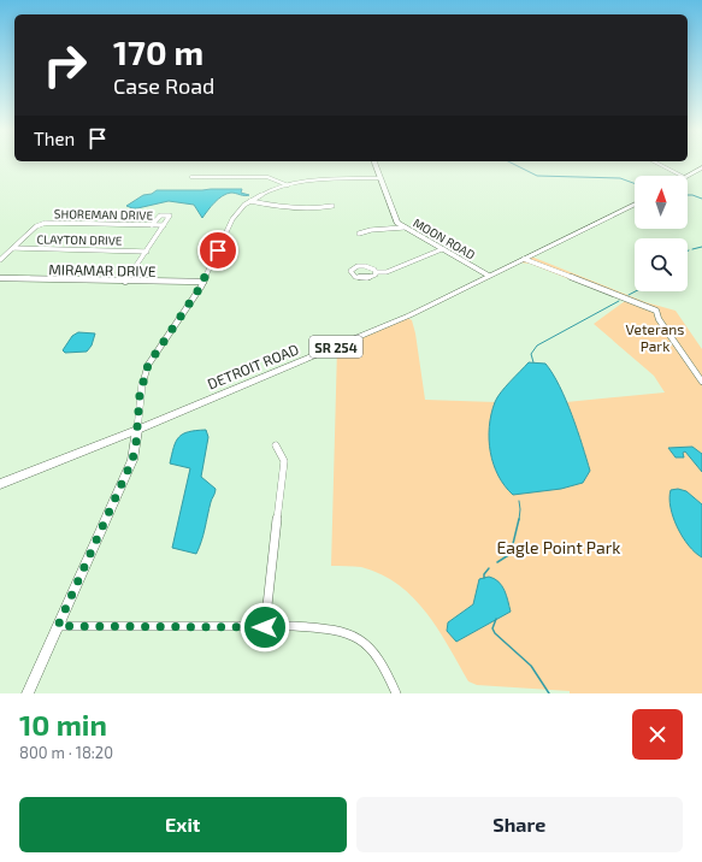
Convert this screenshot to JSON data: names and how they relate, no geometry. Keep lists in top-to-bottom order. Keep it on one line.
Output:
{"streets":{"main road":["SR 254","DETROIT ROAD"],"street":["SHOREMAN DRIVE","MOON ROAD","CLAYTON DRIVE","MIRAMAR DRIVE"]},"crossings":[["SHOREMAN DRIVE","CLAYTON DRIVE"],["MOON ROAD","DETROIT ROAD"]],"parks":["Veterans Park","Eagle Point Park"],"north":"top","page":{"turn":["170 m","Case Road"],"then":"Then","heading":["10 min","800 m · 18:20"],"buttons":["Exit","Share"]}}
